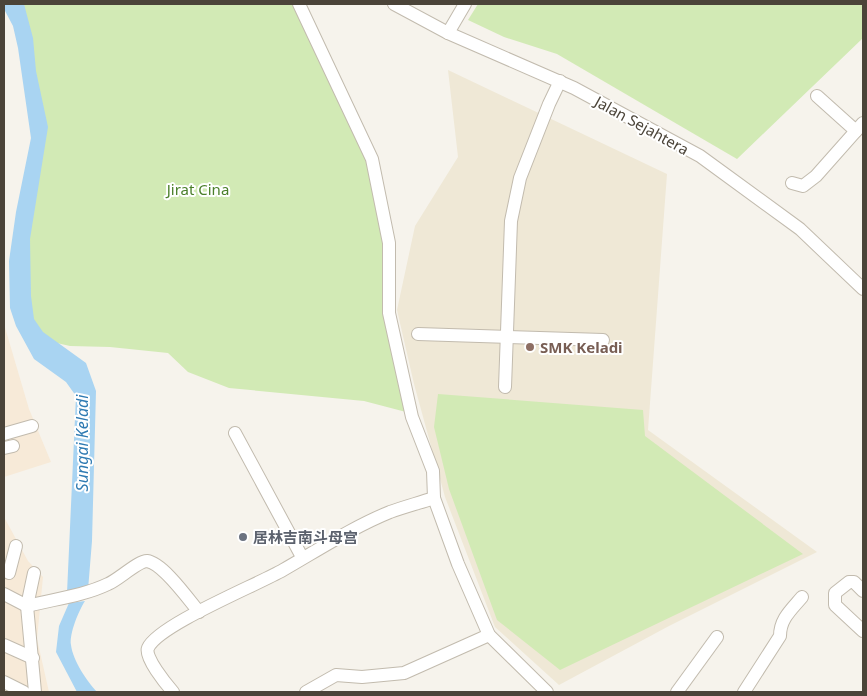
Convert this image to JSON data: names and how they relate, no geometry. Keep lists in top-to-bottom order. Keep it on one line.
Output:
{"streets":{"street":["Jalan Sejahtera"]},"water":["Sungai Keladi"],"parks":["Jirat Cina"],"places":["SMK Keladi","居林吉南斗母宫"]}
